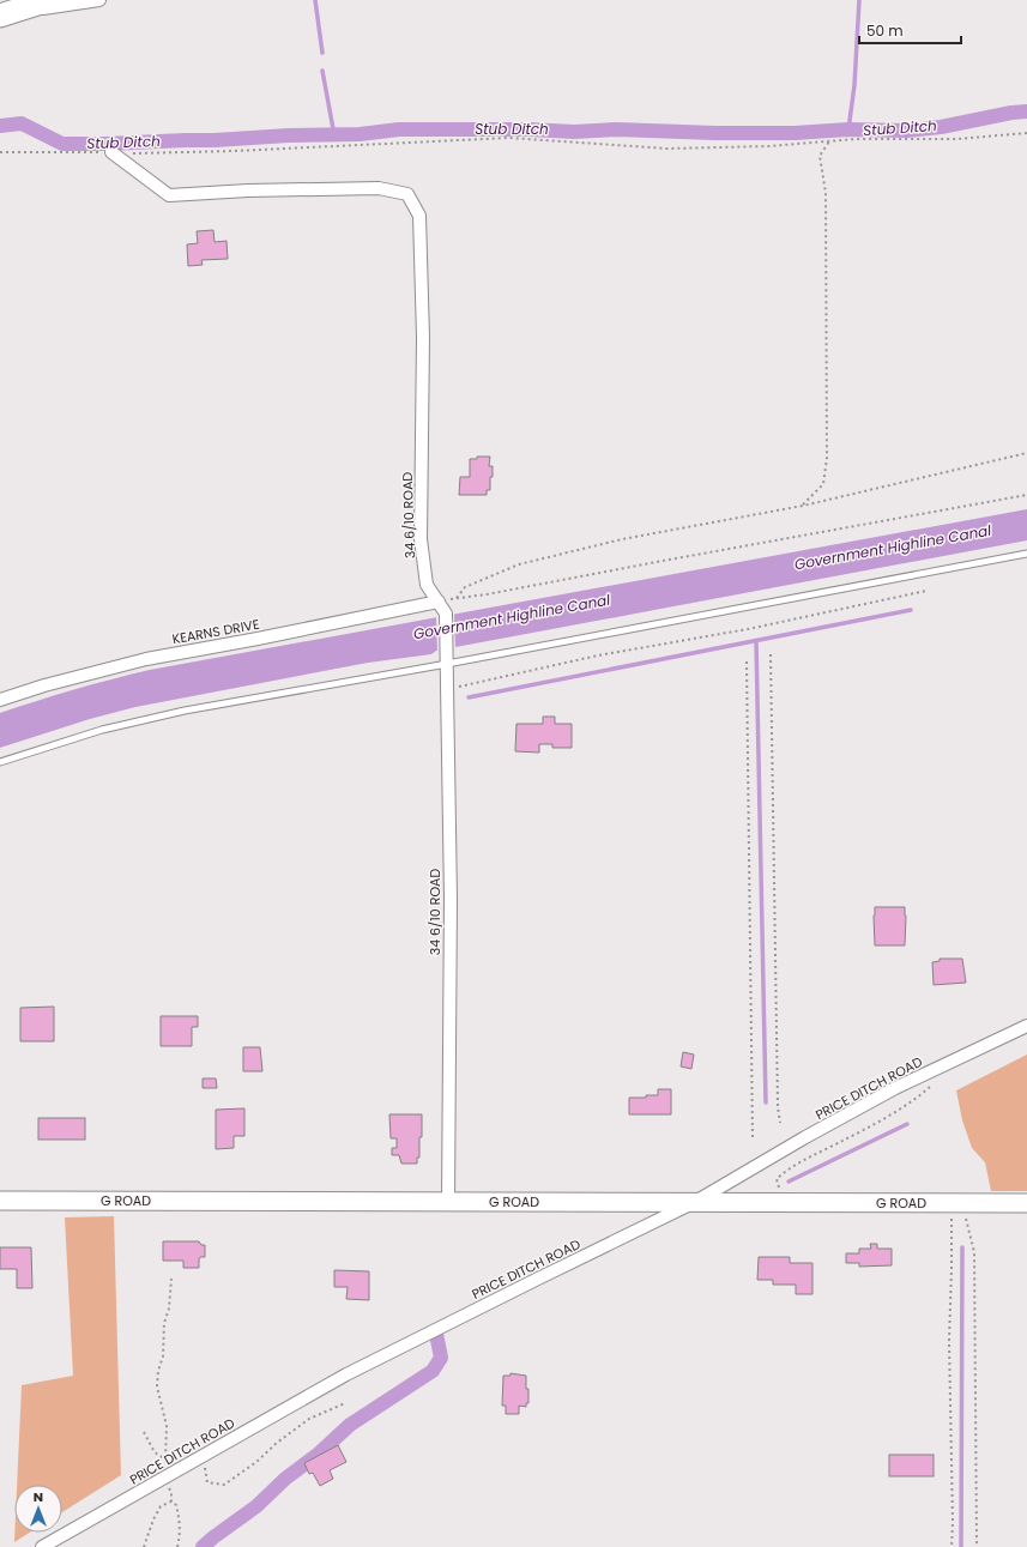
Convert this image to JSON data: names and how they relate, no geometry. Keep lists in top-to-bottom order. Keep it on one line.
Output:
{"streets":{"street":["34 6/10 ROAD","KEARNS DRIVE","PRICE DITCH ROAD","G ROAD"]},"crossings":[["34 6/10 ROAD","KEARNS DRIVE"],["34 6/10 ROAD","G ROAD"],["PRICE DITCH ROAD","G ROAD"]],"water":["Stub Ditch","Government Highline Canal"],"scale_bar":"50 m","north":"top"}
